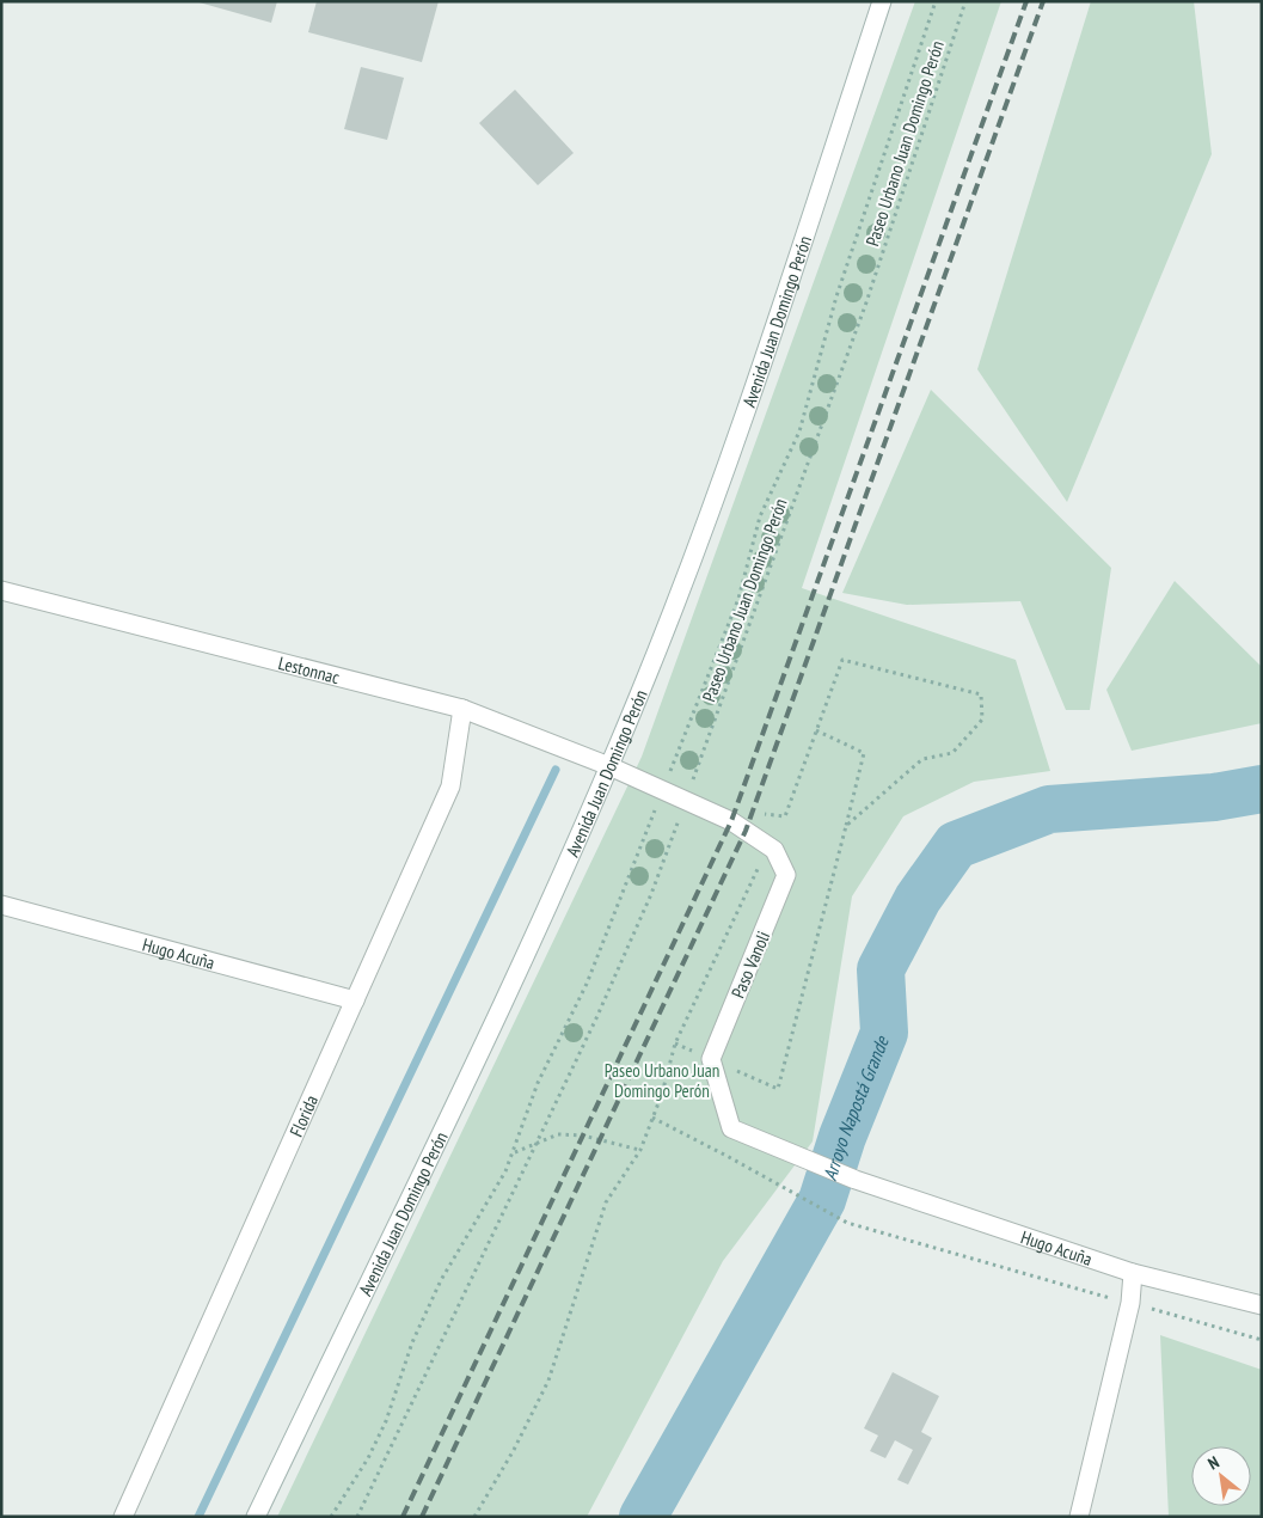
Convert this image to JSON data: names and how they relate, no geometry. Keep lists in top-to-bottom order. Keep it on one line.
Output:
{"streets":{"street":["Avenida Juan Domingo Perón","Lestonnac","Hugo Acuña","Paso Vanoli","Florida"],"path":["Paseo Urbano Juan Domingo Perón"]},"crossings":[["Paseo Urbano Juan Domingo Perón","Paso Vanoli"],["Avenida Juan Domingo Perón","Lestonnac"],["Avenida Juan Domingo Perón","Paso Vanoli"],["Lestonnac","Paso Vanoli"],["Lestonnac","Florida"],["Hugo Acuña","Paso Vanoli"],["Hugo Acuña","Florida"]],"water":["Arroyo Napostá Grande"],"parks":["Paseo Urbano Juan Domingo Perón"],"north":"top left"}
